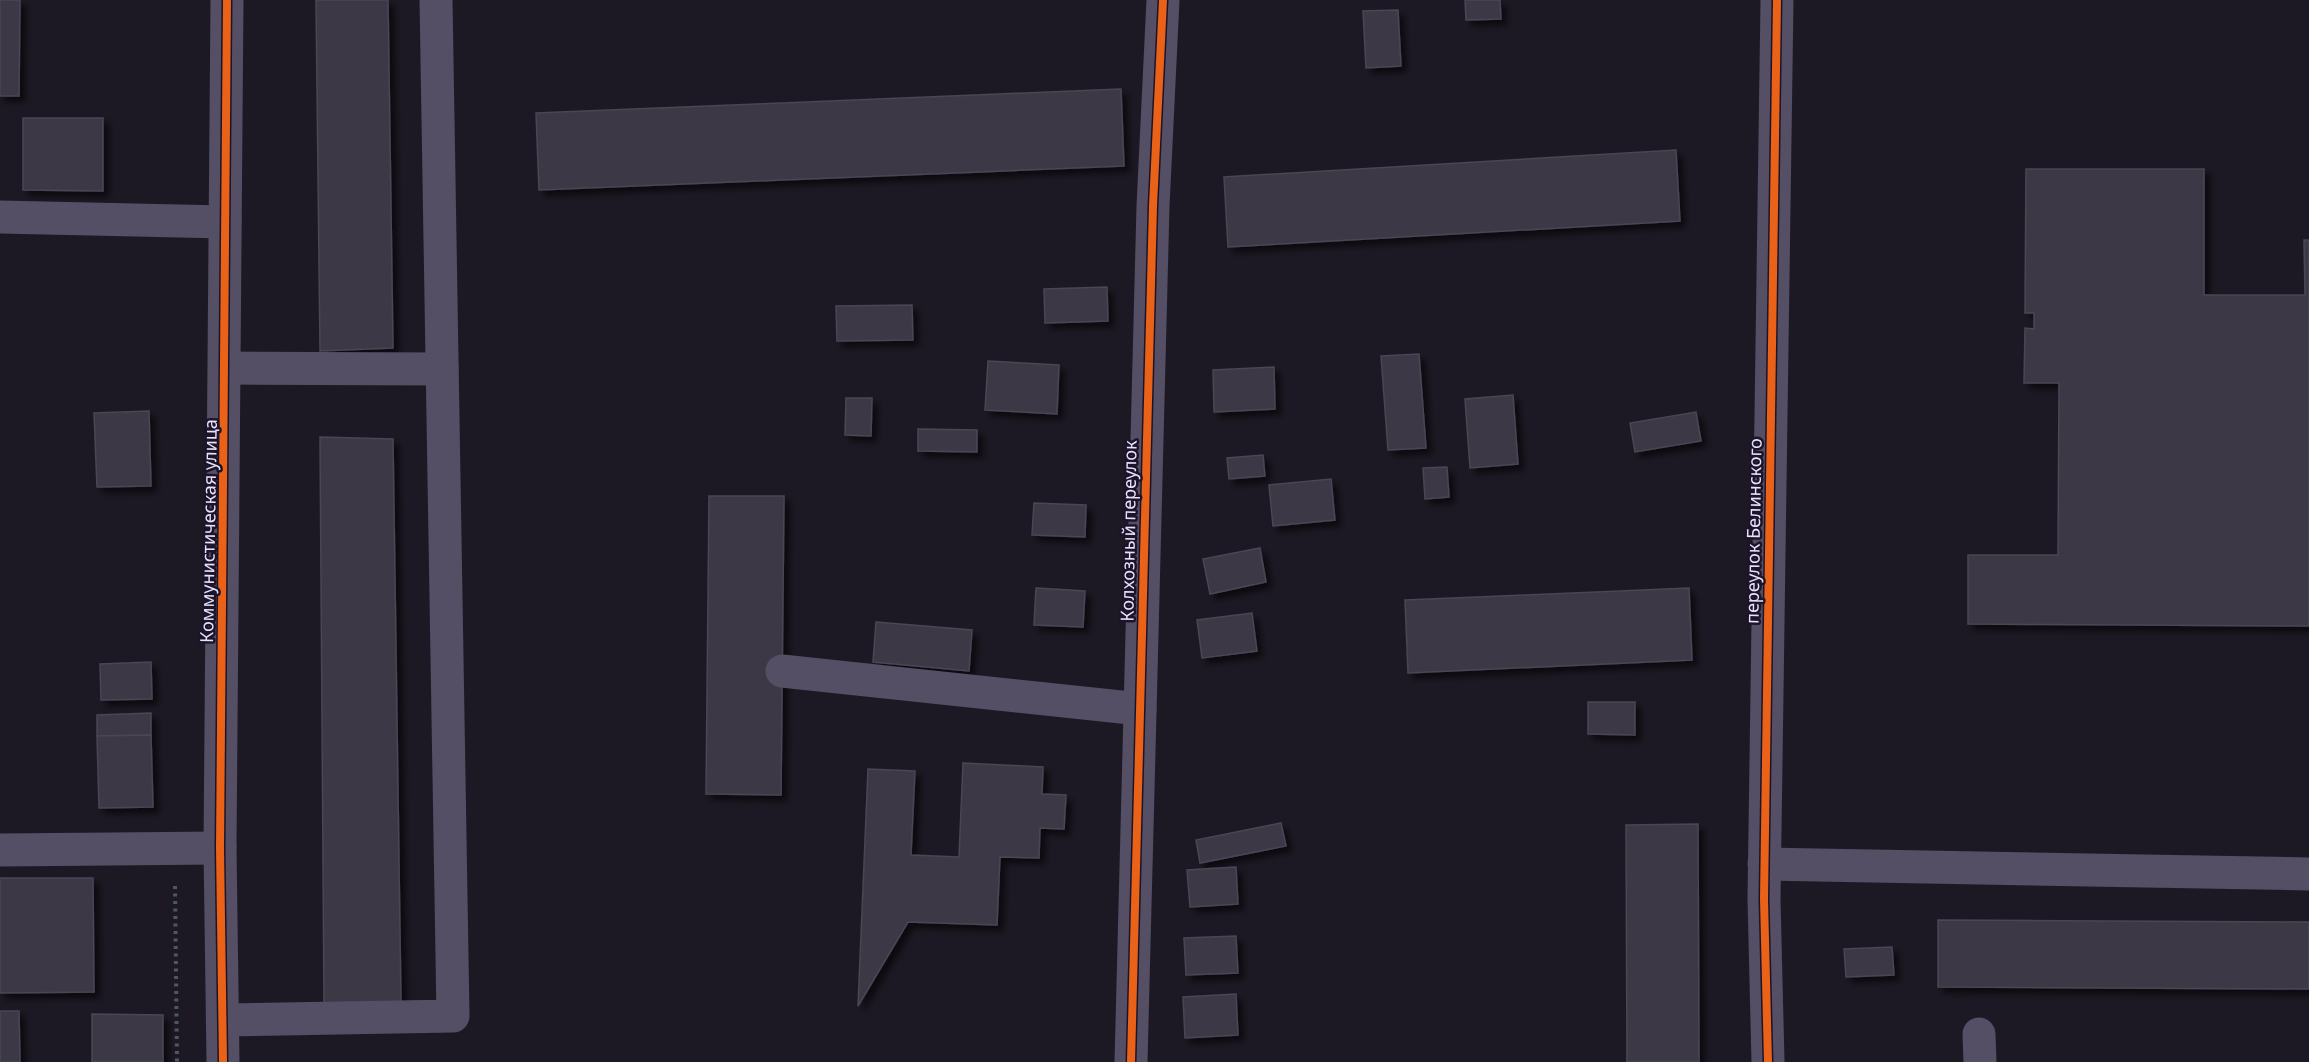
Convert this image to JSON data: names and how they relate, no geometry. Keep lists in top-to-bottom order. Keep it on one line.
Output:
{"streets":{"street":["Коммунистическая улица","Колхозный переулок","переулок Белинского"]}}
